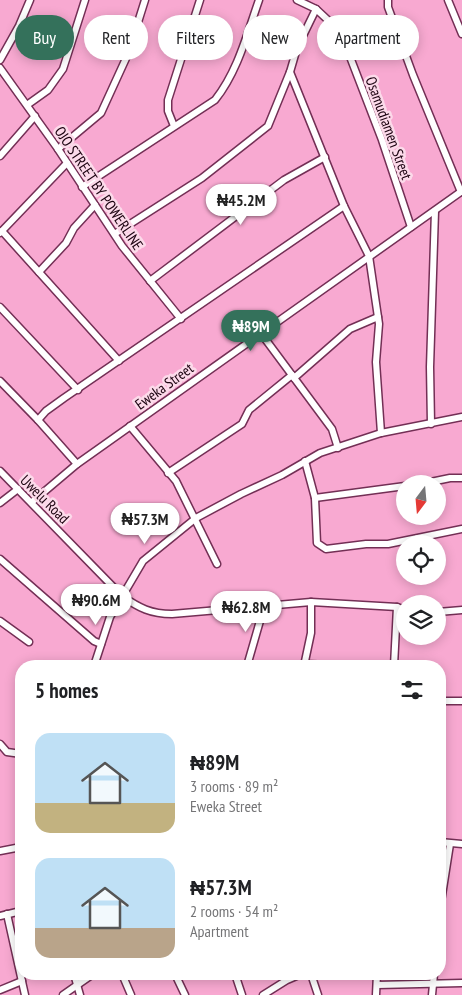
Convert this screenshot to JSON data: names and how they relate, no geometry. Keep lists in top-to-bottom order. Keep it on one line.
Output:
{"streets":{"street":["Osamudiamen Street","OJO STREET BY POWERLINE","Eweka Street","Uwelu Road"]},"crossings":[["Osamudiamen Street","Eweka Street"],["Eweka Street","Uwelu Road"]],"north":"bottom","page":{"chip":["Buy","Rent","Filters","New","Apartment"],"price":["₦45.2M","₦89M","₦57.3M","₦90.6M","₦62.8M"],"heading":"5 homes","list":[{"name":"₦89M","note":"3 rooms · 89 m² · Eweka Street"},{"name":"₦57.3M","note":"2 rooms · 54 m² · Apartment"}]}}
